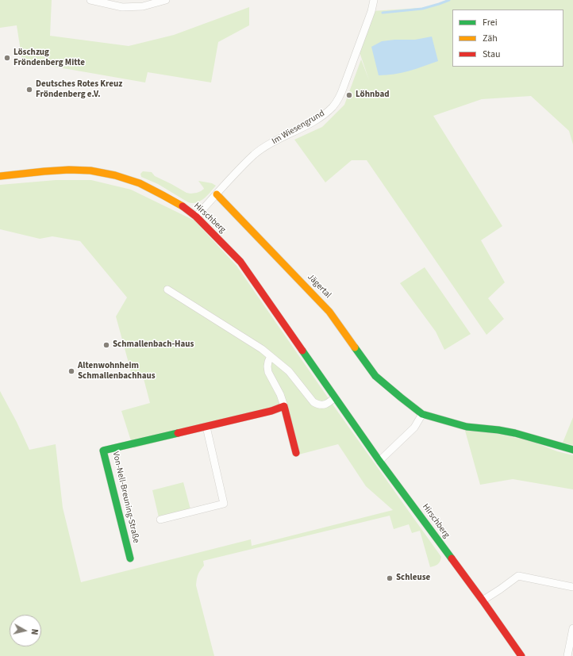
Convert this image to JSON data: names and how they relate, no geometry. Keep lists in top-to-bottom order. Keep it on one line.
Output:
{"streets":{"street":["Im Wiesengrund","Hirschberg","Jägertal","Von-Nell-Breuning-Straße"]},"crossings":[["Im Wiesengrund","Hirschberg"],["Im Wiesengrund","Jägertal"]],"places":["Löschzug Fröndenberg Mitte","Deutsches Rotes Kreuz Fröndenberg e.V.","Löhnbad","Schmallenbach-Haus","Altenwohnheim Schmallenbachhaus","Schleuse"],"legend":["Frei","Zäh","Stau"],"north":"right"}
